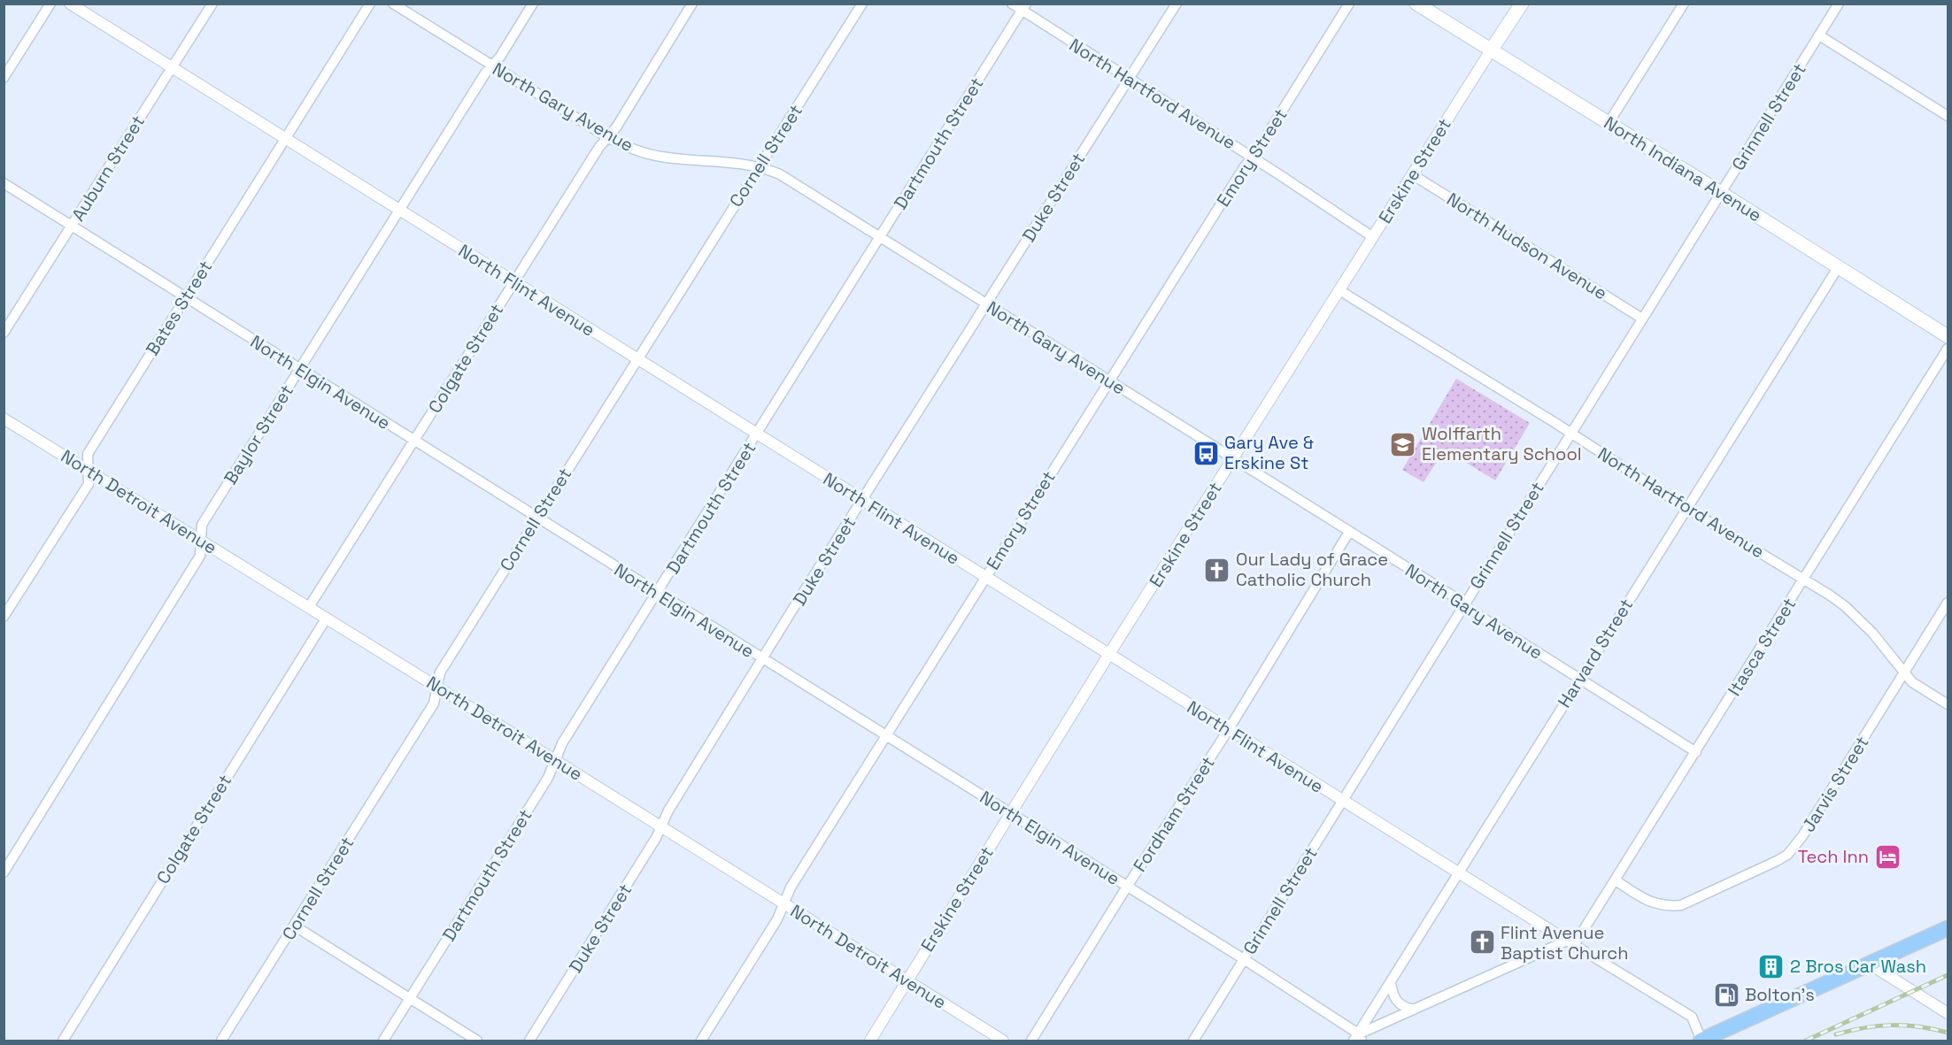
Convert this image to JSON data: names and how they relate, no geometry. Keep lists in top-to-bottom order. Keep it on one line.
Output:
{"streets":{"main road":["North Indiana Avenue","Erskine Street"],"street":["North Hartford Avenue","North Gary Avenue","Grinnell Street","Dartmouth Street","Cornell Street","Emory Street","Auburn Street","Duke Street","North Hudson Avenue","North Flint Avenue","Bates Street","Colgate Street","North Elgin Avenue","Baylor Street","North Detroit Avenue","Itasca Street","Harvard Street","Jarvis Street","Fordham Street"]},"crossings":[["North Hartford Avenue","Grinnell Street"],["North Hartford Avenue","Dartmouth Street"],["North Hartford Avenue","Emory Street"],["North Hartford Avenue","Erskine Street"],["North Hartford Avenue","Duke Street"],["North Hartford Avenue","Itasca Street"],["North Hartford Avenue","Harvard Street"],["North Hartford Avenue","Jarvis Street"],["North Gary Avenue","Grinnell Street"],["North Gary Avenue","Dartmouth Street"],["North Gary Avenue","Cornell Street"],["North Gary Avenue","Emory Street"],["North Gary Avenue","Erskine Street"],["North Gary Avenue","Duke Street"],["North Gary Avenue","Colgate Street"],["North Gary Avenue","Baylor Street"],["North Gary Avenue","Itasca Street"],["North Gary Avenue","Harvard Street"],["North Gary Avenue","Fordham Street"],["Grinnell Street","North Indiana Avenue"],["Grinnell Street","North Hudson Avenue"],["Grinnell Street","North Flint Avenue"],["Grinnell Street","North Elgin Avenue"],["Dartmouth Street","North Flint Avenue"],["Dartmouth Street","North Elgin Avenue"],["Dartmouth Street","North Detroit Avenue"],["Cornell Street","North Flint Avenue"],["Cornell Street","North Elgin Avenue"],["Cornell Street","North Detroit Avenue"],["Emory Street","North Flint Avenue"],["Emory Street","North Elgin Avenue"],["Emory Street","North Detroit Avenue"],["Auburn Street","North Flint Avenue"],["Auburn Street","North Elgin Avenue"],["North Indiana Avenue","Erskine Street"],["North Indiana Avenue","Harvard Street"],["Erskine Street","North Hudson Avenue"],["Erskine Street","North Flint Avenue"],["Erskine Street","North Elgin Avenue"],["Erskine Street","North Detroit Avenue"],["Duke Street","North Flint Avenue"],["Duke Street","North Elgin Avenue"],["Duke Street","North Detroit Avenue"],["North Flint Avenue","Bates Street"],["North Flint Avenue","Colgate Street"],["North Flint Avenue","Baylor Street"],["North Flint Avenue","Itasca Street"],["North Flint Avenue","Harvard Street"],["North Flint Avenue","Fordham Street"],["Bates Street","North Elgin Avenue"],["Bates Street","North Detroit Avenue"],["Colgate Street","North Elgin Avenue"],["Colgate Street","North Detroit Avenue"],["North Elgin Avenue","Baylor Street"],["North Elgin Avenue","Harvard Street"],["North Elgin Avenue","Fordham Street"],["Baylor Street","North Detroit Avenue"],["Itasca Street","Jarvis Street"]],"places":{"school or university":["Wolffarth Elementary School"],"bus stop":["Gary Ave & Erskine St"],"church":["Our Lady of Grace Catholic Church","Flint Avenue Baptist Church"],"hotel":["Tech Inn"],"building":["2 Bros Car Wash"],"fuel station":["Bolton's"]}}
